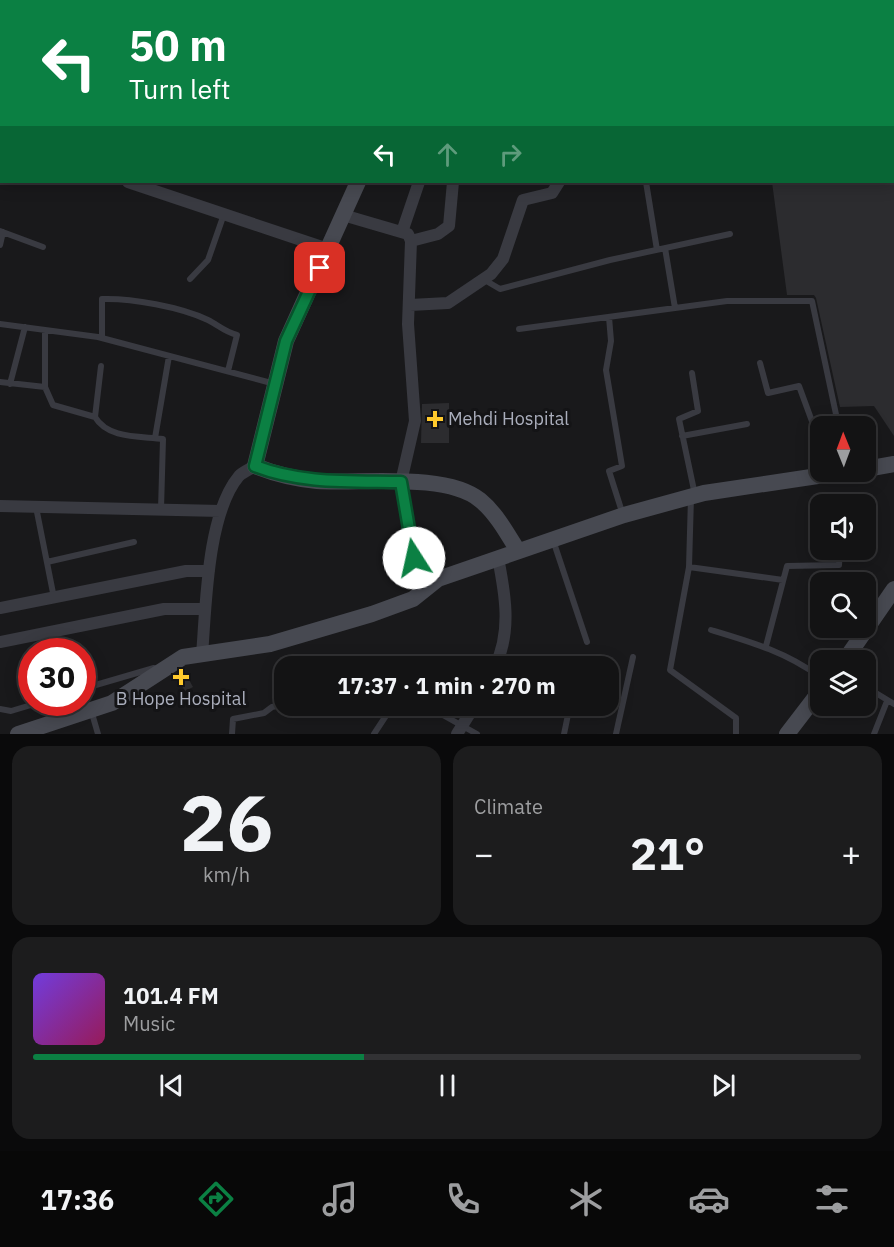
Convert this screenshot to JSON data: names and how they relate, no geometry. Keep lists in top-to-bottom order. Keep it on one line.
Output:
{"places":{"health":["Mehdi Hospital","B Hope Hospital"]},"north":"top","page":{"turn":["50 m","Turn left"],"limit":"30","trip":"17:37 · 1 min · 270 m","tile":[["26","km/h"],"Climate"],"heat":["−","21°","+"],"song":["101.4 FM","Music"],"tabs":"17:36"}}
